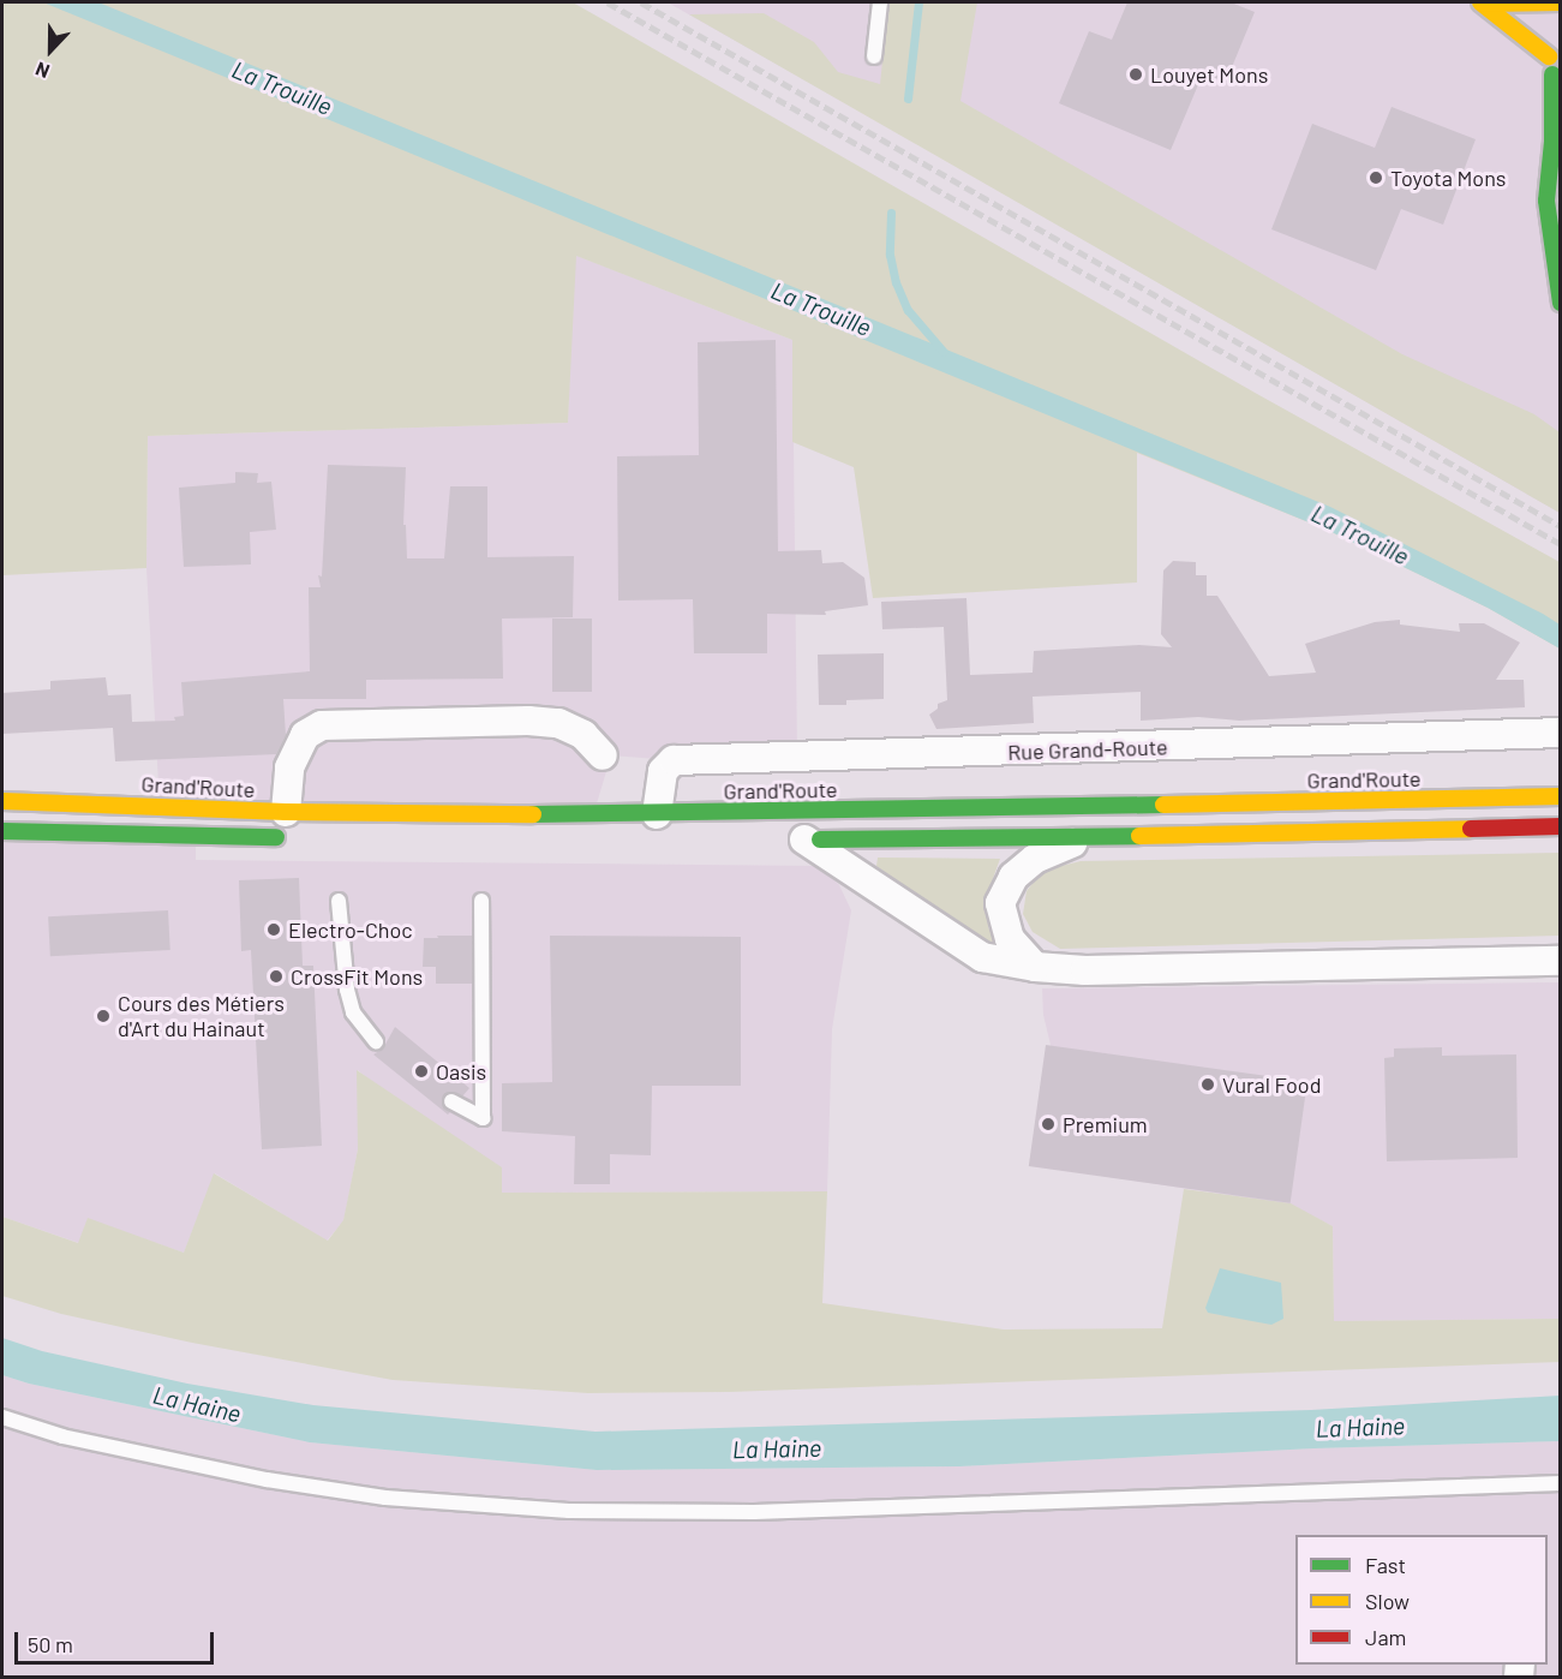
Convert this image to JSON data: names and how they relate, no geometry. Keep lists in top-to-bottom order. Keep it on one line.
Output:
{"streets":{"main road":["Grand'Route"],"street":["Rue Grand-Route"]},"crossings":[["Rue Grand-Route","Grand'Route"]],"water":["La Trouille","La Haine"],"places":["Louyet Mons","Toyota Mons","Electro-Choc","CrossFit Mons","Cours des Métiers d'Art du Hainaut","Oasis","Vural Food","Premium"],"legend":["Fast","Slow","Jam"],"scale_bar":"50 m","north":"bottom"}
